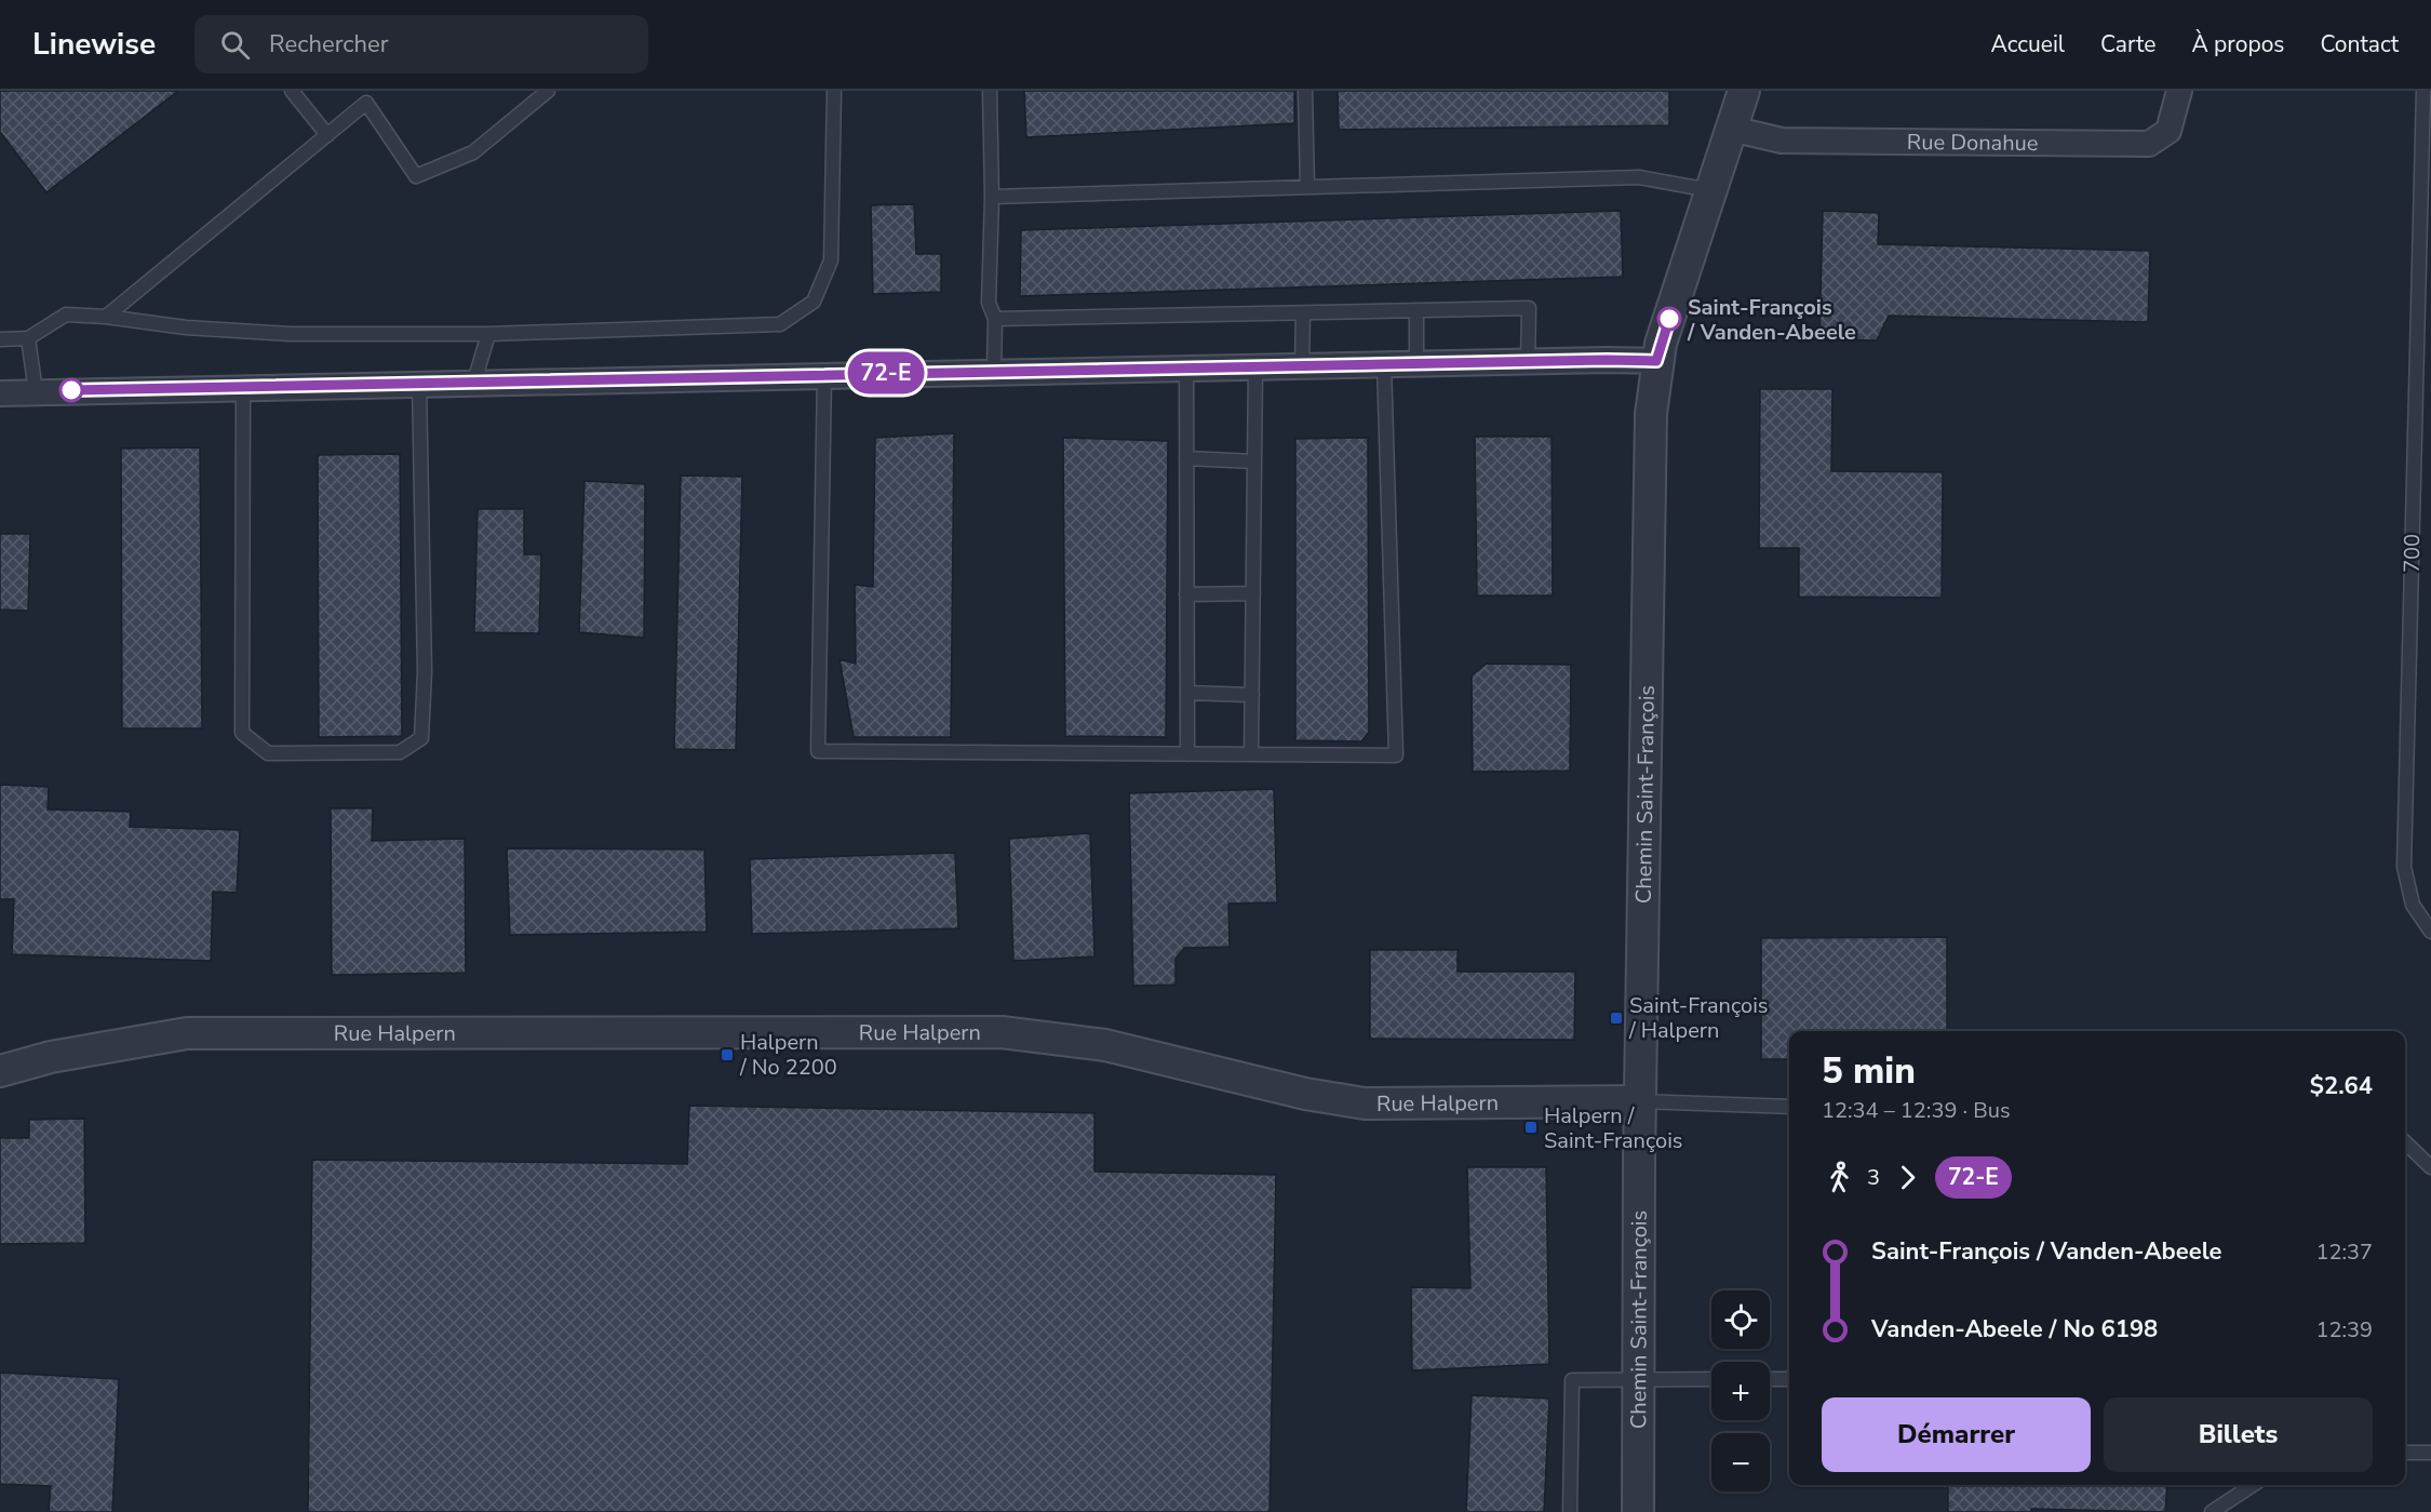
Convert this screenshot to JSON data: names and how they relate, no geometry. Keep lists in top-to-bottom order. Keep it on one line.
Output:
{"streets":{"street":["Rue Donahue","Chemin Saint-François","Rue Halpern"],"lane":["700"]},"crossings":[["Rue Donahue","Chemin Saint-François"],["Chemin Saint-François","Rue Halpern"]],"places":{"other":["Saint-François / Vanden-Abeele"],"transit":["Saint-François / Halpern","Halpern / No 2200","Halpern / Saint-François"]},"lines":["bus line 72-E"],"page":{"header":"Linewise","search":"Rechercher","nav":["Accueil","Carte","À propos","Contact"],"on_map":"72-E","heading":["5 min","12:34 – 12:39 · Bus","$2.64"],"legs":["3","72-E"],"list":[{"name":"Saint-François / Vanden-Abeele","value":"12:37"},{"name":"Vanden-Abeele / No 6198","value":"12:39"}],"map_buttons":["+","−"],"buttons":["Démarrer","Billets"]}}
